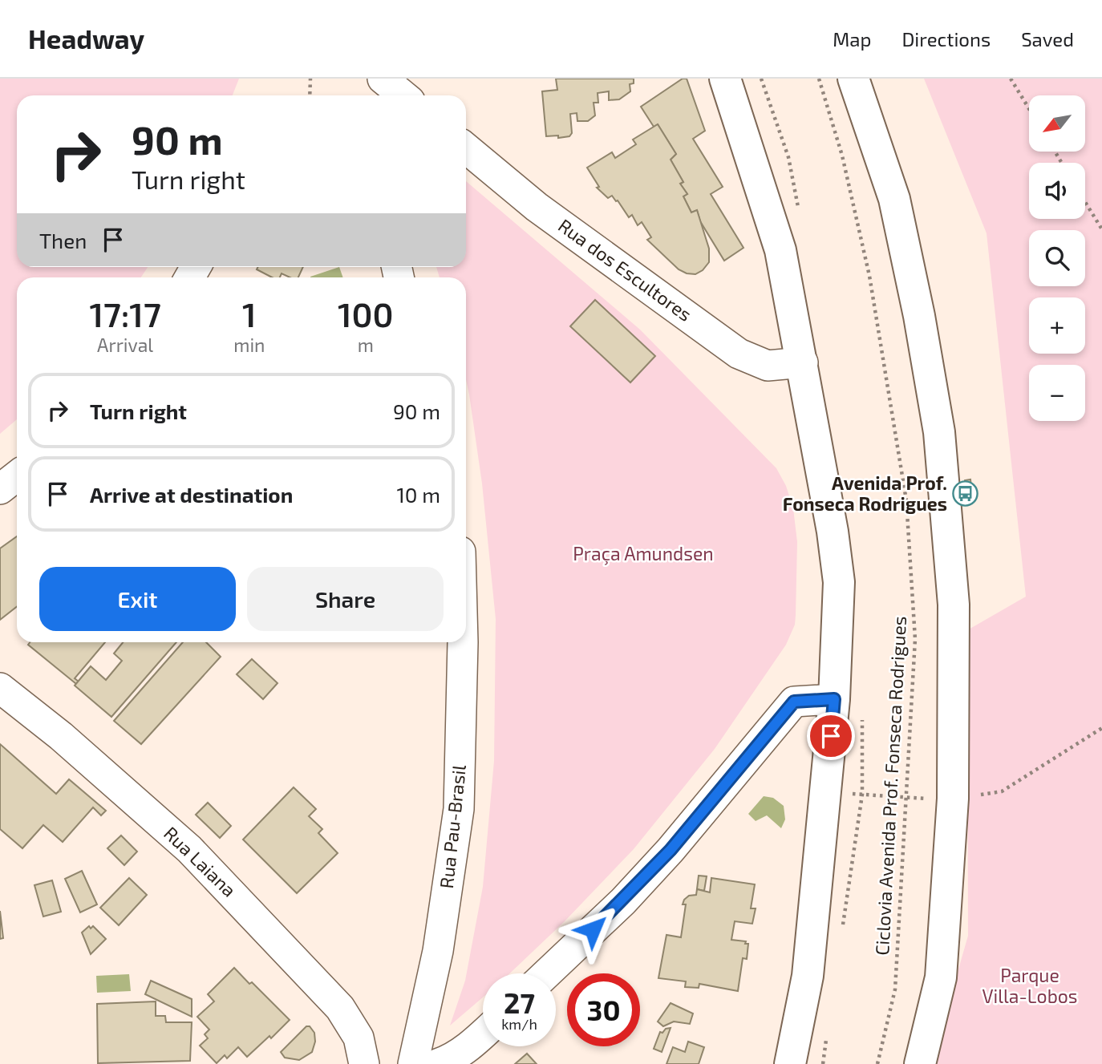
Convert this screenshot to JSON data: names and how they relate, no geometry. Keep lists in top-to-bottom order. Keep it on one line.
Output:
{"streets":{"street":["Rua dos Escultores","Rua Pau-Brasil","Rua Laiana"],"path":["Ciclovia Avenida Prof. Fonseca Rodrigues"]},"parks":["Praça Amundsen","Parque Villa-Lobos"],"places":{"bus stop":["Avenida Prof. Fonseca Rodrigues"]},"north":"bottom left","page":{"header":"Headway","nav":["Map","Directions","Saved"],"map_buttons":["+","−"],"turn":["90 m","Turn right"],"then":"Then","eta":["17:17","Arrival","1","min","100","m"],"list":[{"name":"Turn right","value":"90 m"},{"name":"Arrive at destination","value":"10 m"}],"buttons":["Exit","Share"],"speed":"27 km/h","limit":"30"}}
